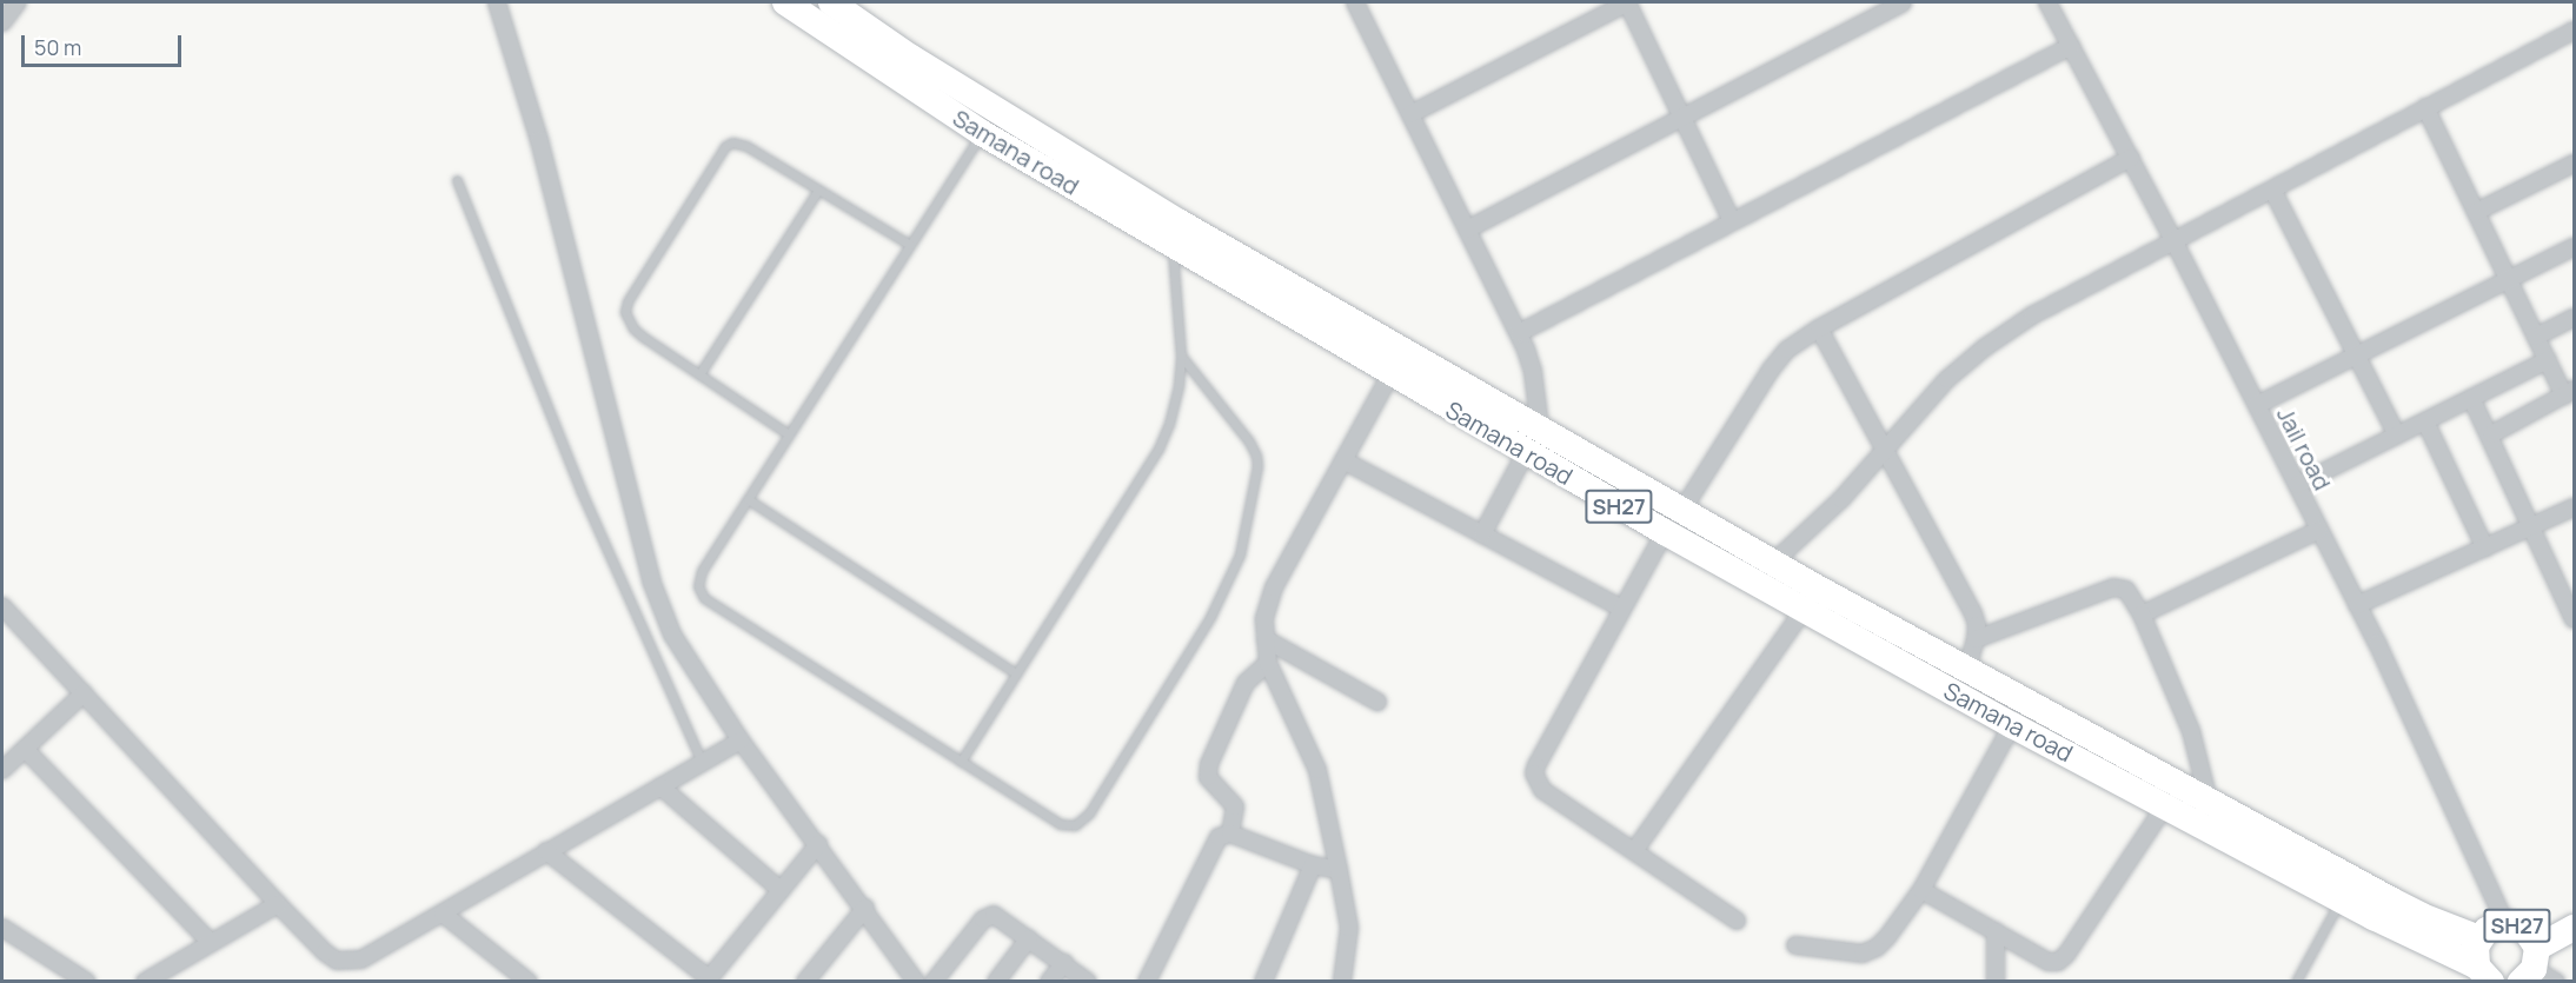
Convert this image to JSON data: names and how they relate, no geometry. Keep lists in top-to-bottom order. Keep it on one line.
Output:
{"streets":{"main road":["Samana road","SH27"],"street":["Jail road"]},"crossings":[["Samana road","SH27"],["Jail road","SH27"]],"scale_bar":"50 m"}
